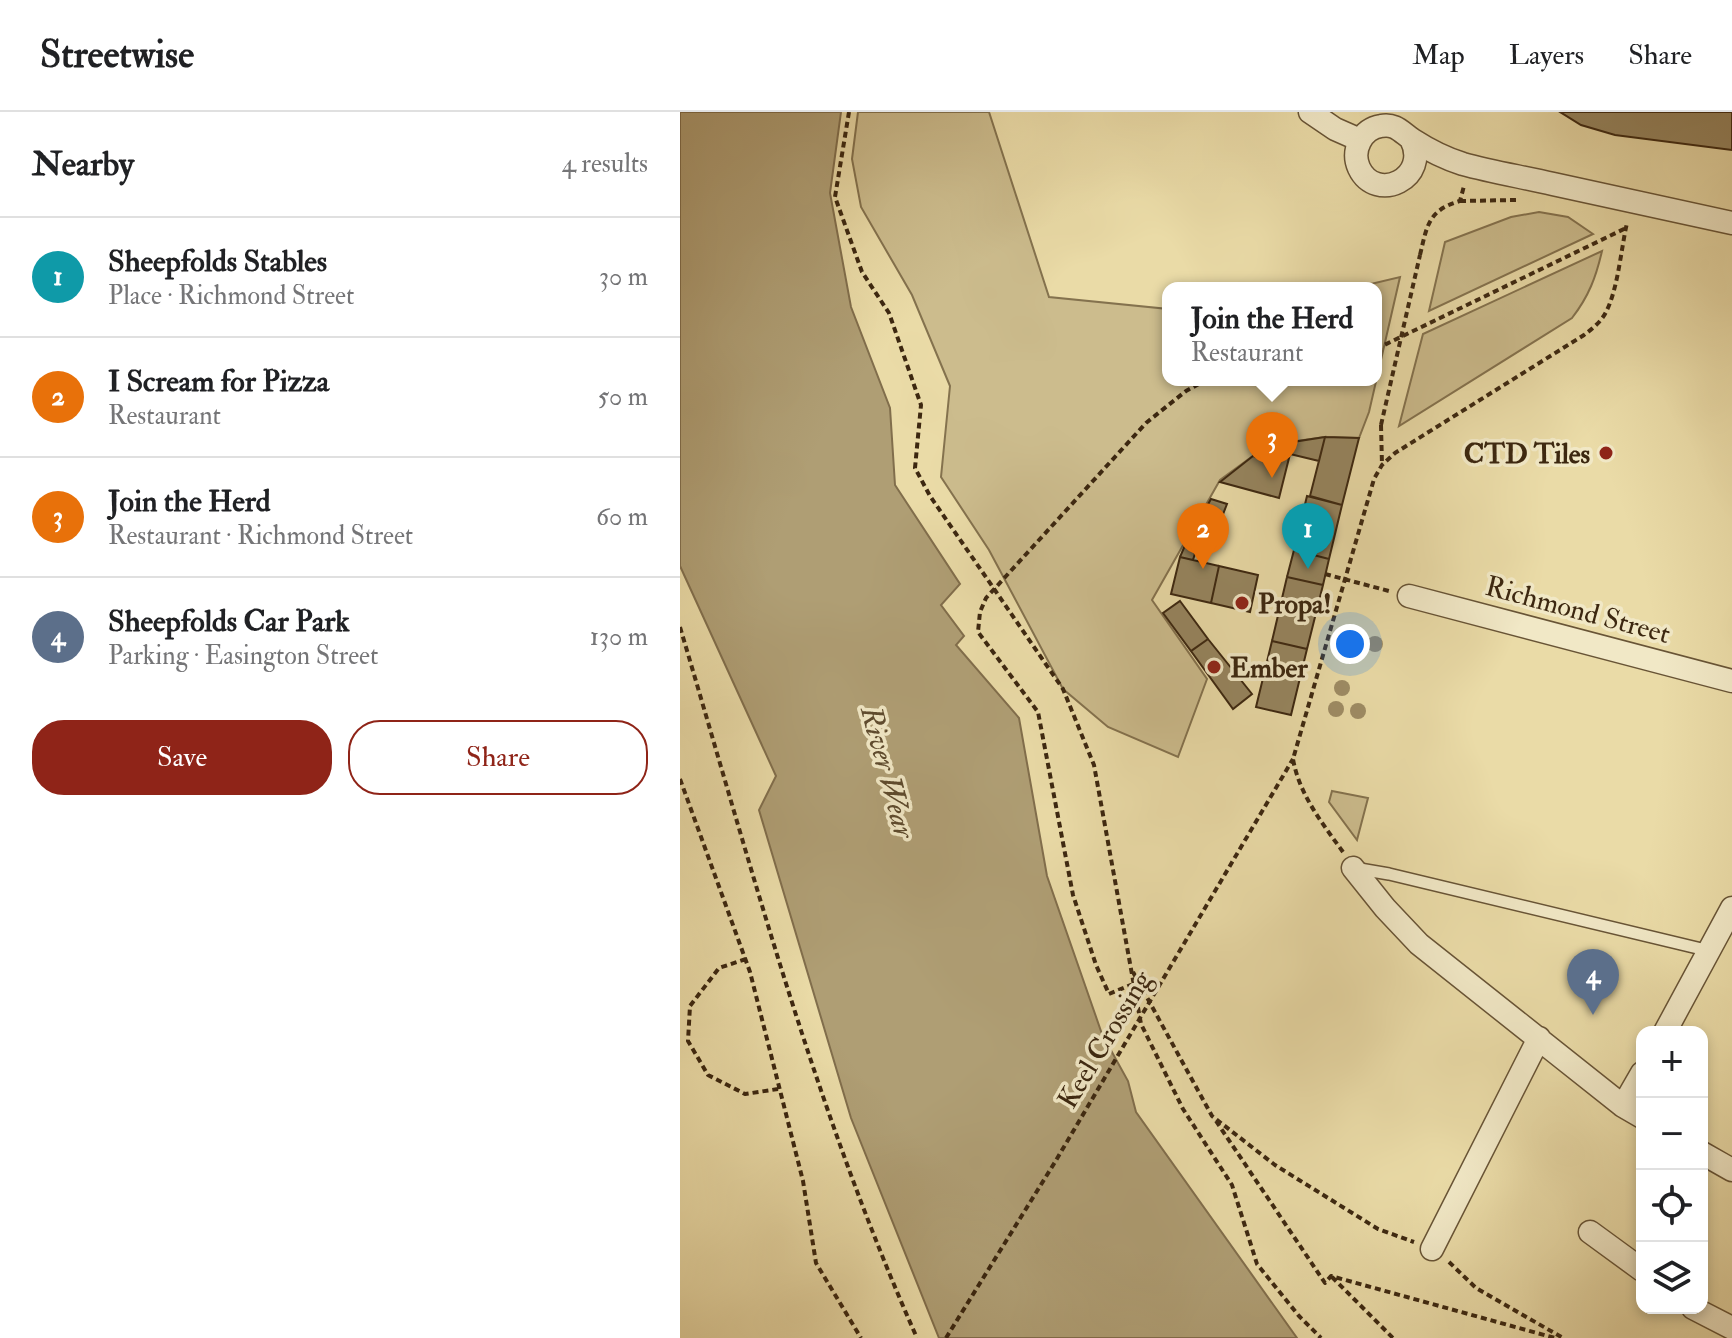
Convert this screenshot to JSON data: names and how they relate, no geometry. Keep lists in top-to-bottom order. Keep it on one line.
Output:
{"streets":{"street":["Richmond Street"],"path":["Keel Crossing"]},"water":["River Wear"],"places":["CTD Tiles","Propa!","Ember"],"page":{"header":"Streetwise","nav":["Map","Layers","Share"],"heading":["Nearby","4 results"],"list":[{"mark":"1","name":"Sheepfolds Stables","note":"Place · Richmond Street","value":"30 m"},{"mark":"2","name":"I Scream for Pizza","note":"Restaurant","value":"50 m"},{"mark":"3","name":"Join the Herd","note":"Restaurant · Richmond Street","value":"60 m"},{"mark":"4","name":"Sheepfolds Car Park","note":"Parking · Easington Street","value":"130 m"}],"popup":["Join the Herd","Restaurant"],"pins":["3","1","2","4"],"buttons":["Save","Share"],"map_buttons":["+","−"]}}
